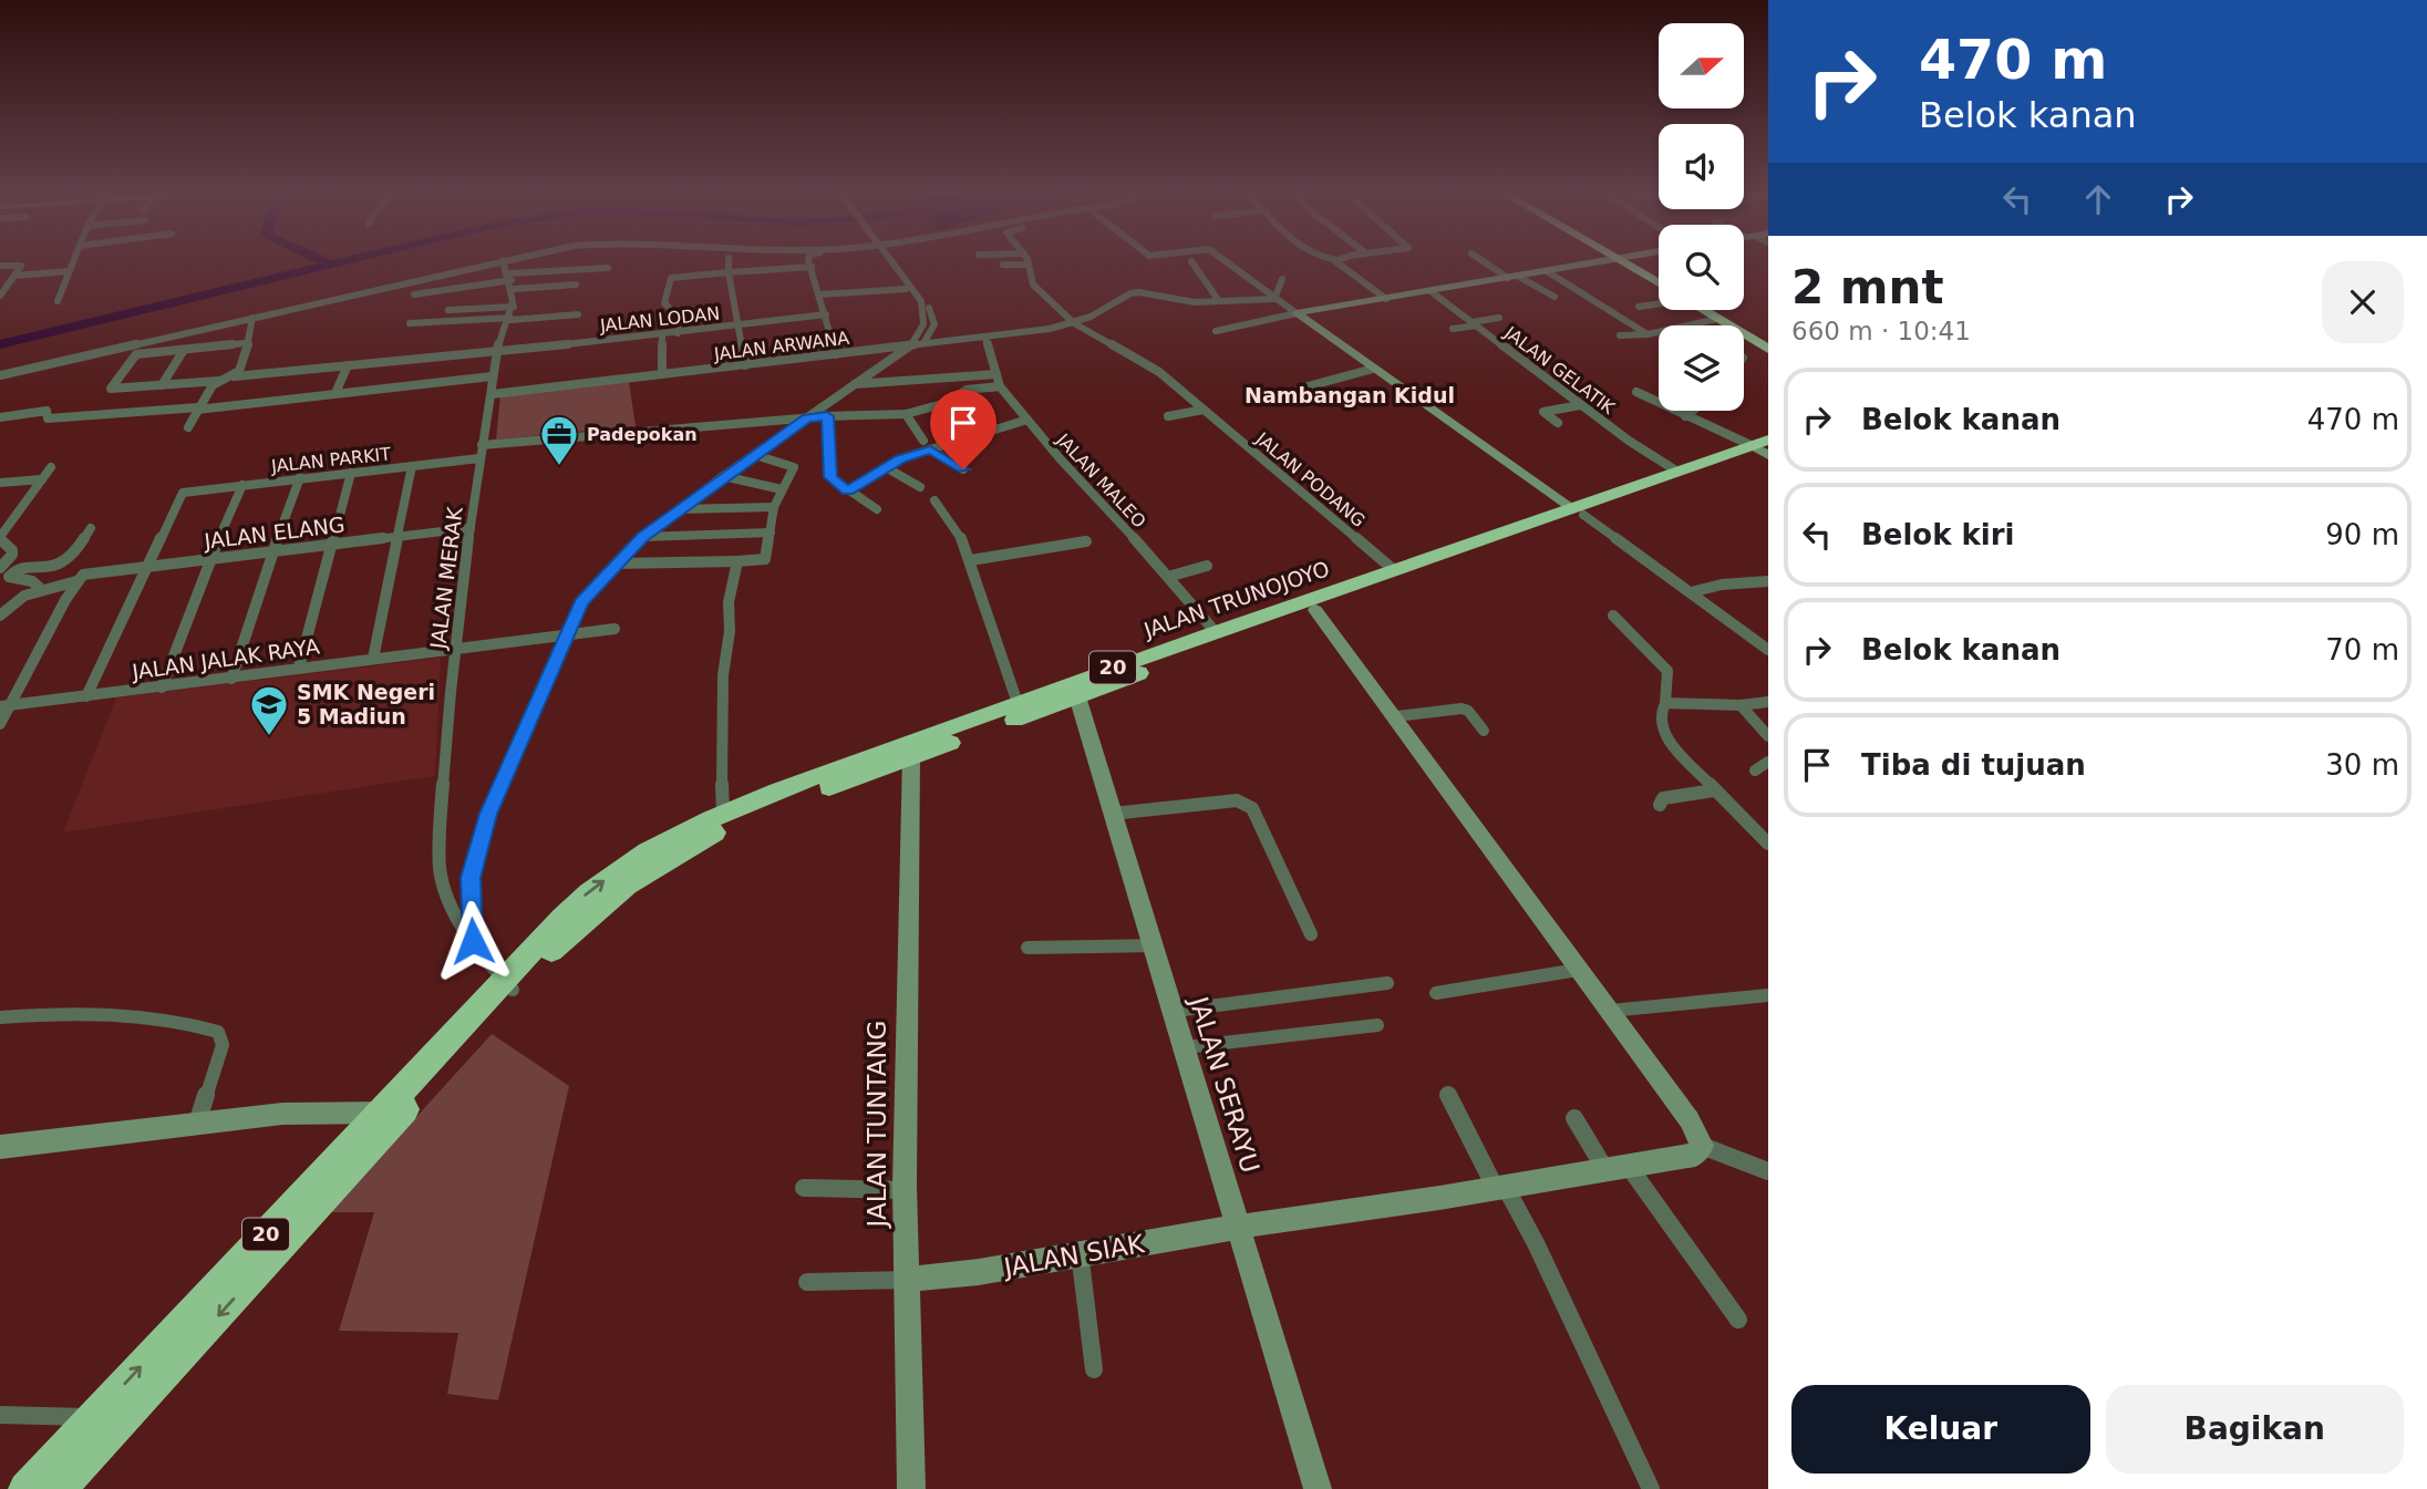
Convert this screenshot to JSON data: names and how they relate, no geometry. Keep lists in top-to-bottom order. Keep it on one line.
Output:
{"streets":{"highway":["JALAN TRUNOJOYO","20"],"street":["JALAN LODAN","JALAN ARWANA","JALAN GELATIK","JALAN PARKIT","JALAN PODANG","JALAN MALEO","JALAN ELANG","JALAN MERAK","JALAN JALAK RAYA","JALAN SERAYU","JALAN TUNTANG","JALAN SIAK"]},"crossings":[["JALAN LODAN","JALAN MERAK"],["JALAN ARWANA","JALAN PODANG"],["JALAN ARWANA","JALAN MALEO"],["JALAN ARWANA","JALAN MERAK"],["JALAN GELATIK","JALAN TRUNOJOYO"],["JALAN PARKIT","JALAN ELANG"],["JALAN PARKIT","JALAN MERAK"],["JALAN PODANG","JALAN TRUNOJOYO"],["JALAN MALEO","JALAN TRUNOJOYO"],["JALAN ELANG","JALAN MERAK"],["JALAN MERAK","JALAN TRUNOJOYO"],["JALAN MERAK","JALAN JALAK RAYA"],["JALAN MERAK","20"],["JALAN TRUNOJOYO","20"],["JALAN TRUNOJOYO","JALAN SERAYU"],["JALAN TRUNOJOYO","JALAN TUNTANG"],["JALAN SERAYU","JALAN SIAK"],["JALAN TUNTANG","JALAN SIAK"]],"districts":["Nambangan Kidul"],"places":{"office":["Padepokan"],"school or university":["SMK Negeri 5 Madiun"]},"north":"right","page":{"turn":["470 m","Belok kanan"],"heading":["2 mnt","660 m · 10:41"],"list":[{"name":"Belok kanan","value":"470 m"},{"name":"Belok kiri","value":"90 m"},{"name":"Belok kanan","value":"70 m"},{"name":"Tiba di tujuan","value":"30 m"}],"buttons":["Keluar","Bagikan"]}}
